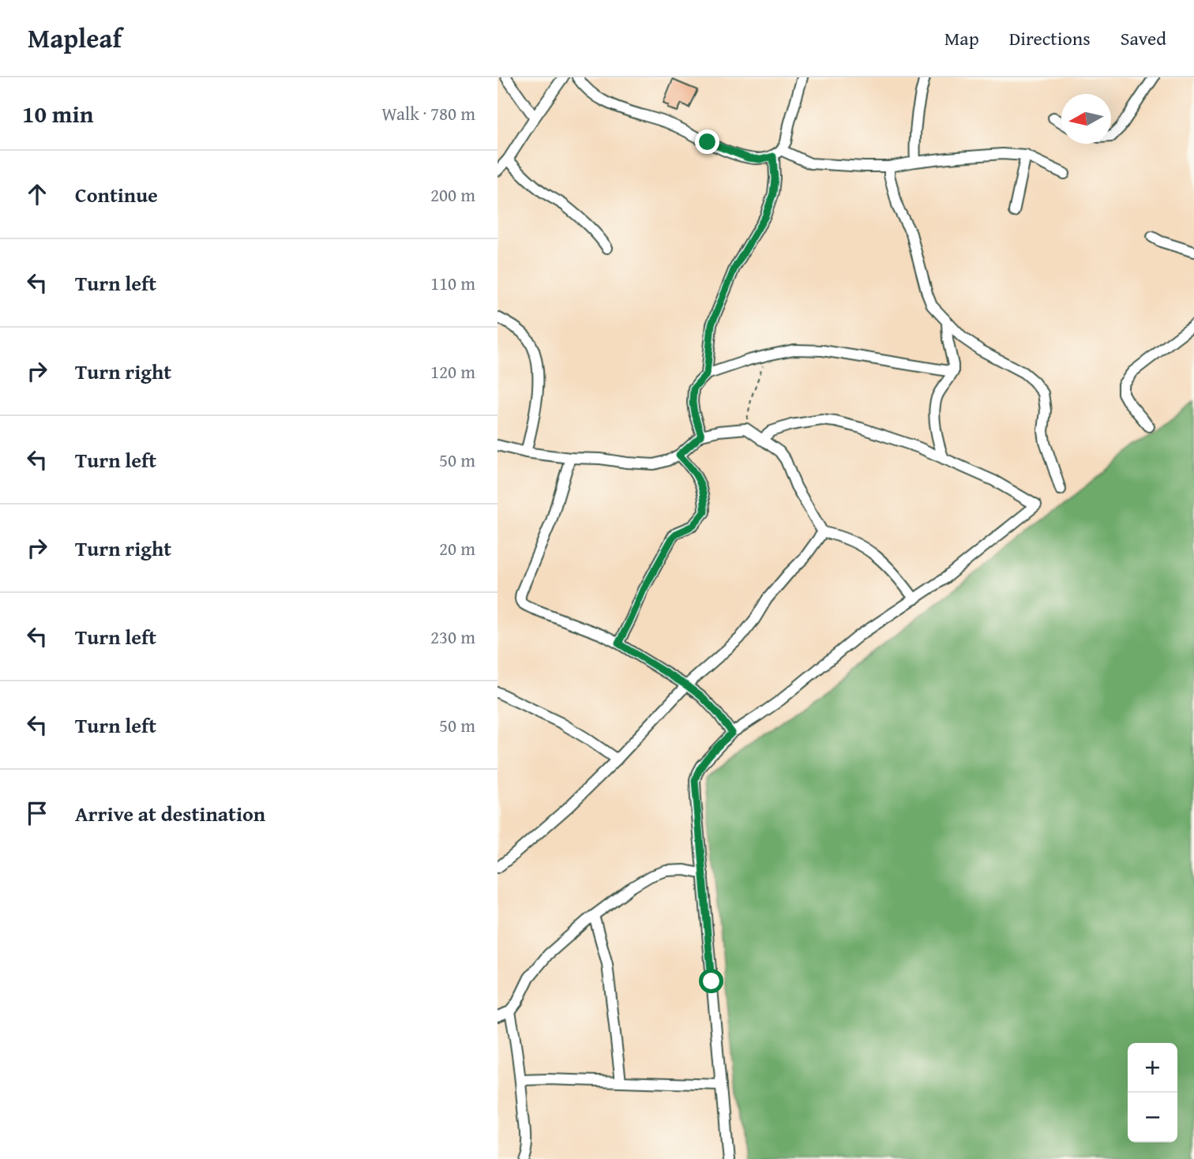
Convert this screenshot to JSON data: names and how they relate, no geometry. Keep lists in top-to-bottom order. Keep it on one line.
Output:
{"north":"left","page":{"header":"Mapleaf","nav":["Map","Directions","Saved"],"heading":["10 min","Walk · 780 m"],"list":[["Continue","200 m"],["Turn left","110 m"],["Turn right","120 m"],["Turn left","50 m"],["Turn right","20 m"],["Turn left","230 m"],["Turn left","50 m"],"Arrive at destination"],"map_buttons":["+","−"]}}
